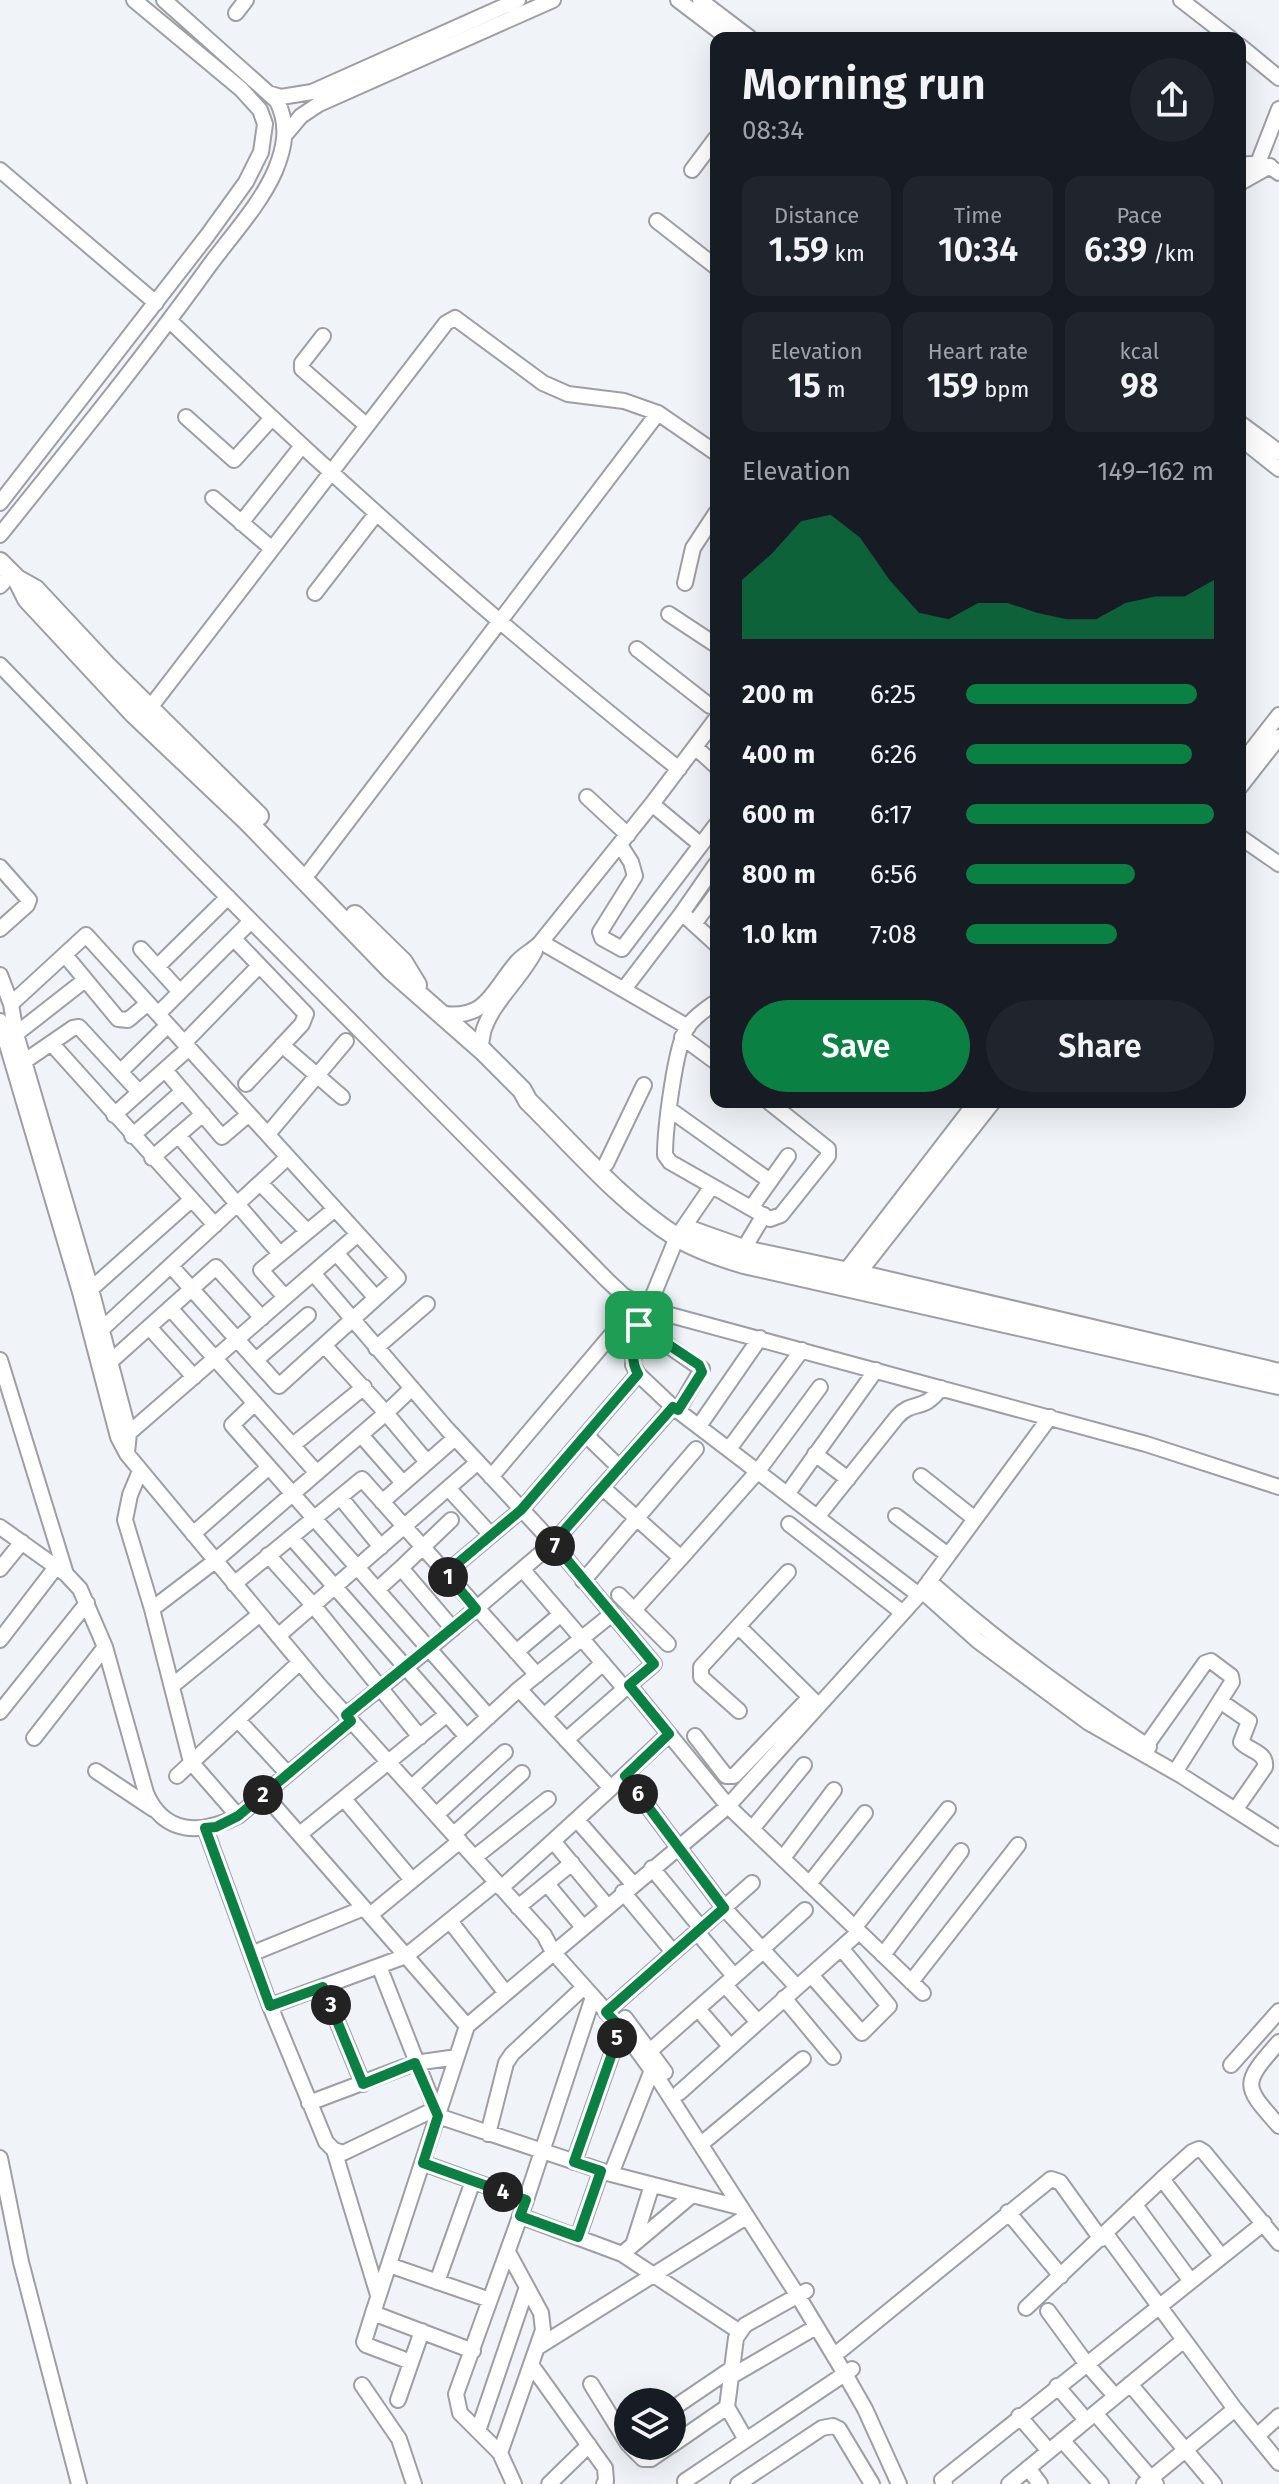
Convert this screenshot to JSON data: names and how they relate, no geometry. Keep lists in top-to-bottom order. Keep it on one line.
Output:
{"page":{"heading":["Morning run","08:34"],"stats":[["Distance","1.59 km"],["Time","10:34"],["Pace","6:39 /km"],["Elevation","15 m"],["Heart rate","159 bpm"],["kcal","98"]],"chart":["Elevation","149–162 m"],"list":[{"name":"200 m","note":"6:25"},{"name":"400 m","note":"6:26"},{"name":"600 m","note":"6:17"},{"name":"800 m","note":"6:56"},{"name":"1.0 km","note":"7:08"}],"buttons":["Save","Share"],"pins":["7","1","6","2","3","5","4"]}}
